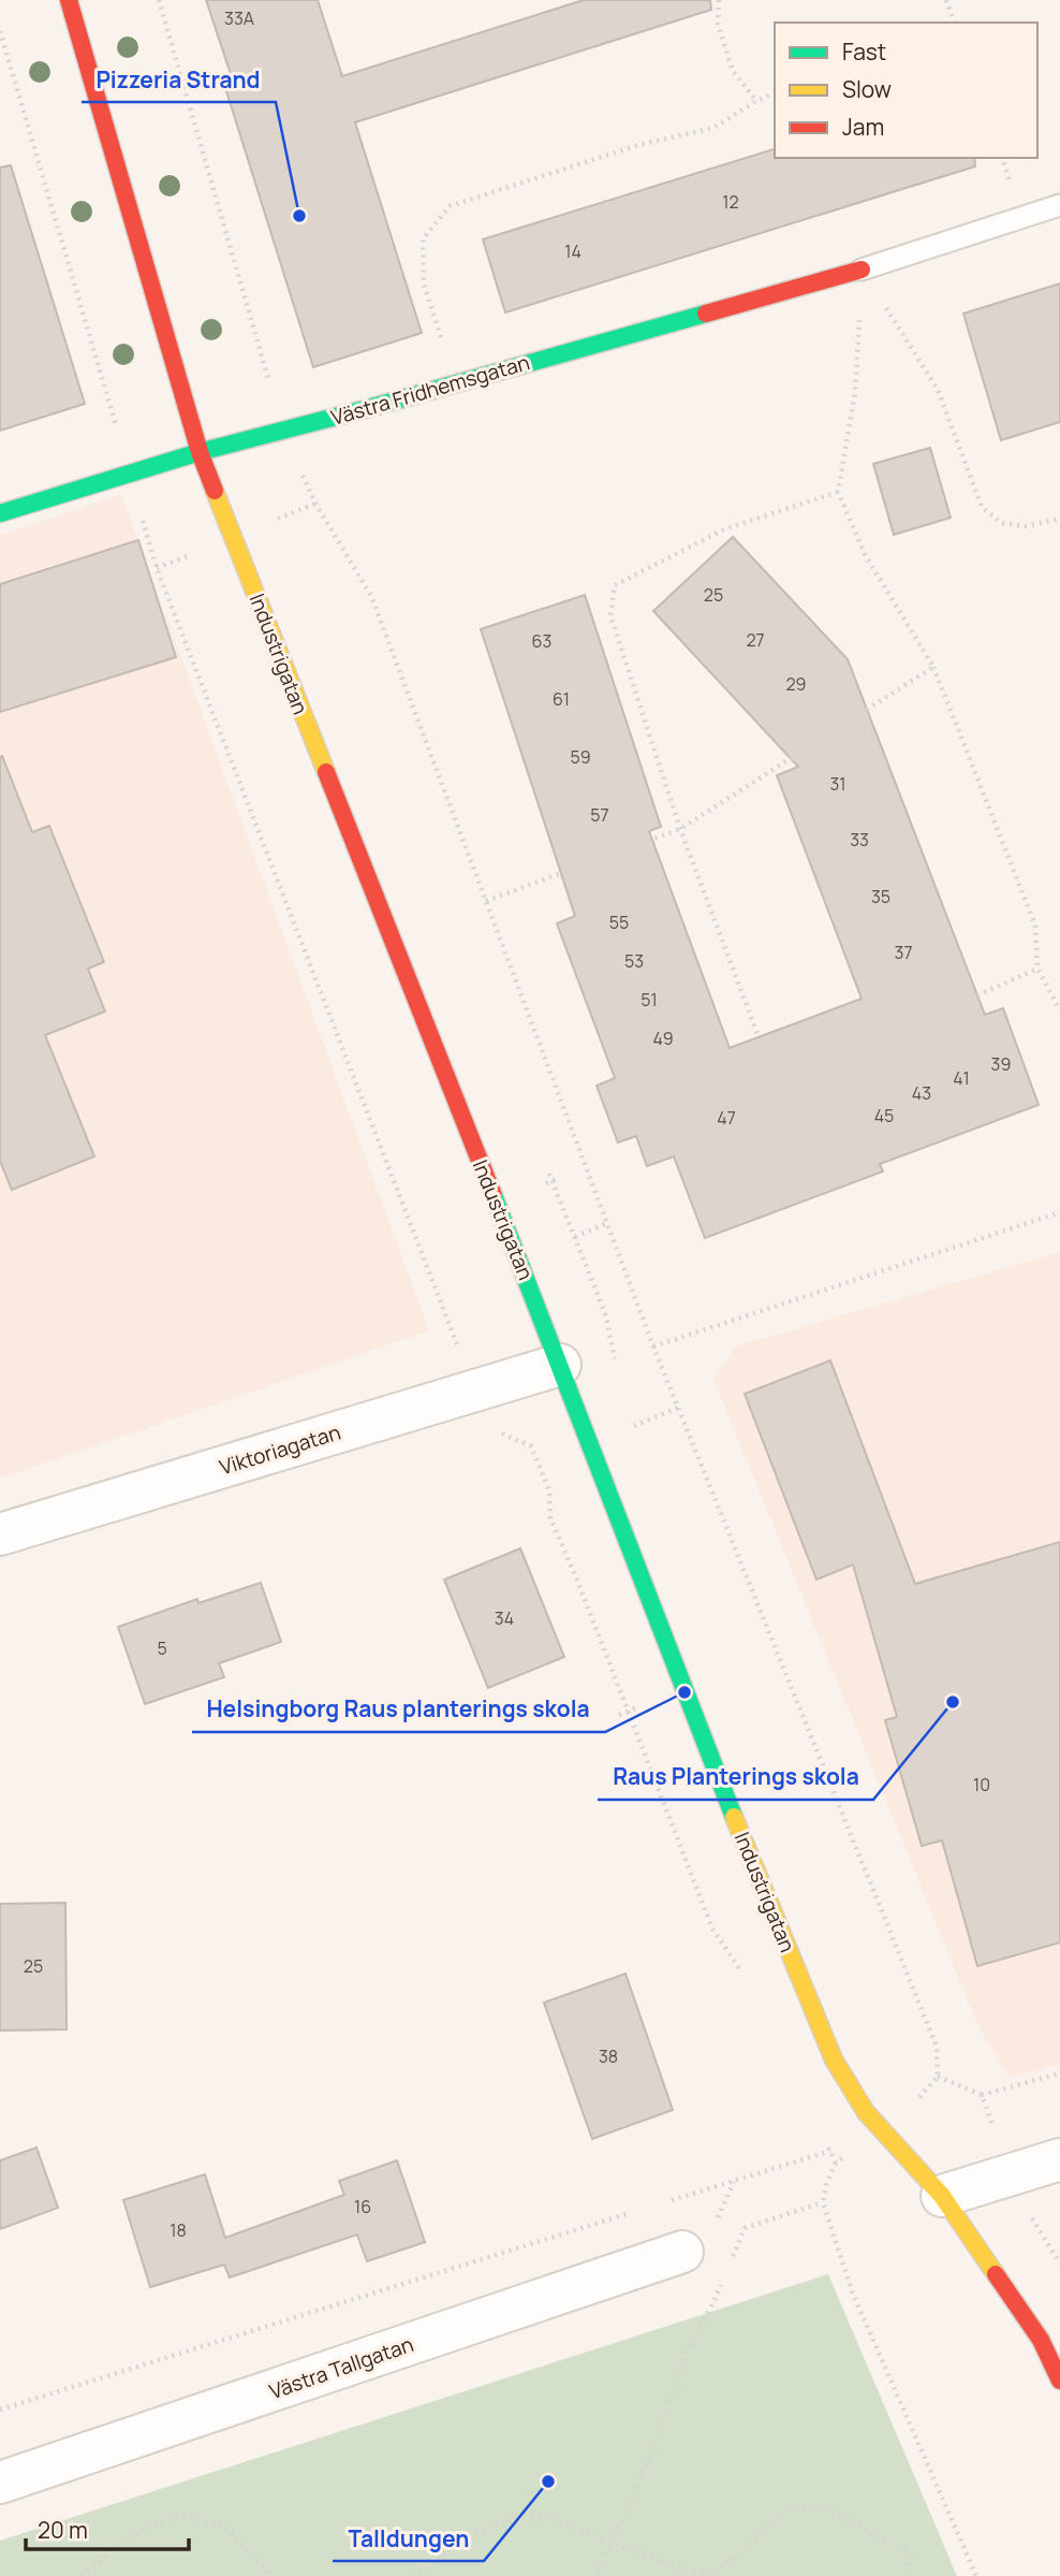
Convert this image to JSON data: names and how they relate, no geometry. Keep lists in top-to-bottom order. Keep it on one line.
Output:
{"streets":{"street":["Västra Fridhemsgatan","Industrigatan","Viktoriagatan","Västra Tallgatan"]},"crossings":[["Västra Fridhemsgatan","Industrigatan"],["Industrigatan","Viktoriagatan"]],"places":["Pizzeria Strand","Helsingborg Raus planterings skola","Raus Planterings skola","Talldungen"],"house_numbers":["33A","12","14","25","27","63","29","61","59","31","57","33","35","55","37","53","51","49","39","41","43","45","47","34","5","10","25","38","16","18"],"legend":["Fast","Slow","Jam"],"scale_bar":"20 m"}
